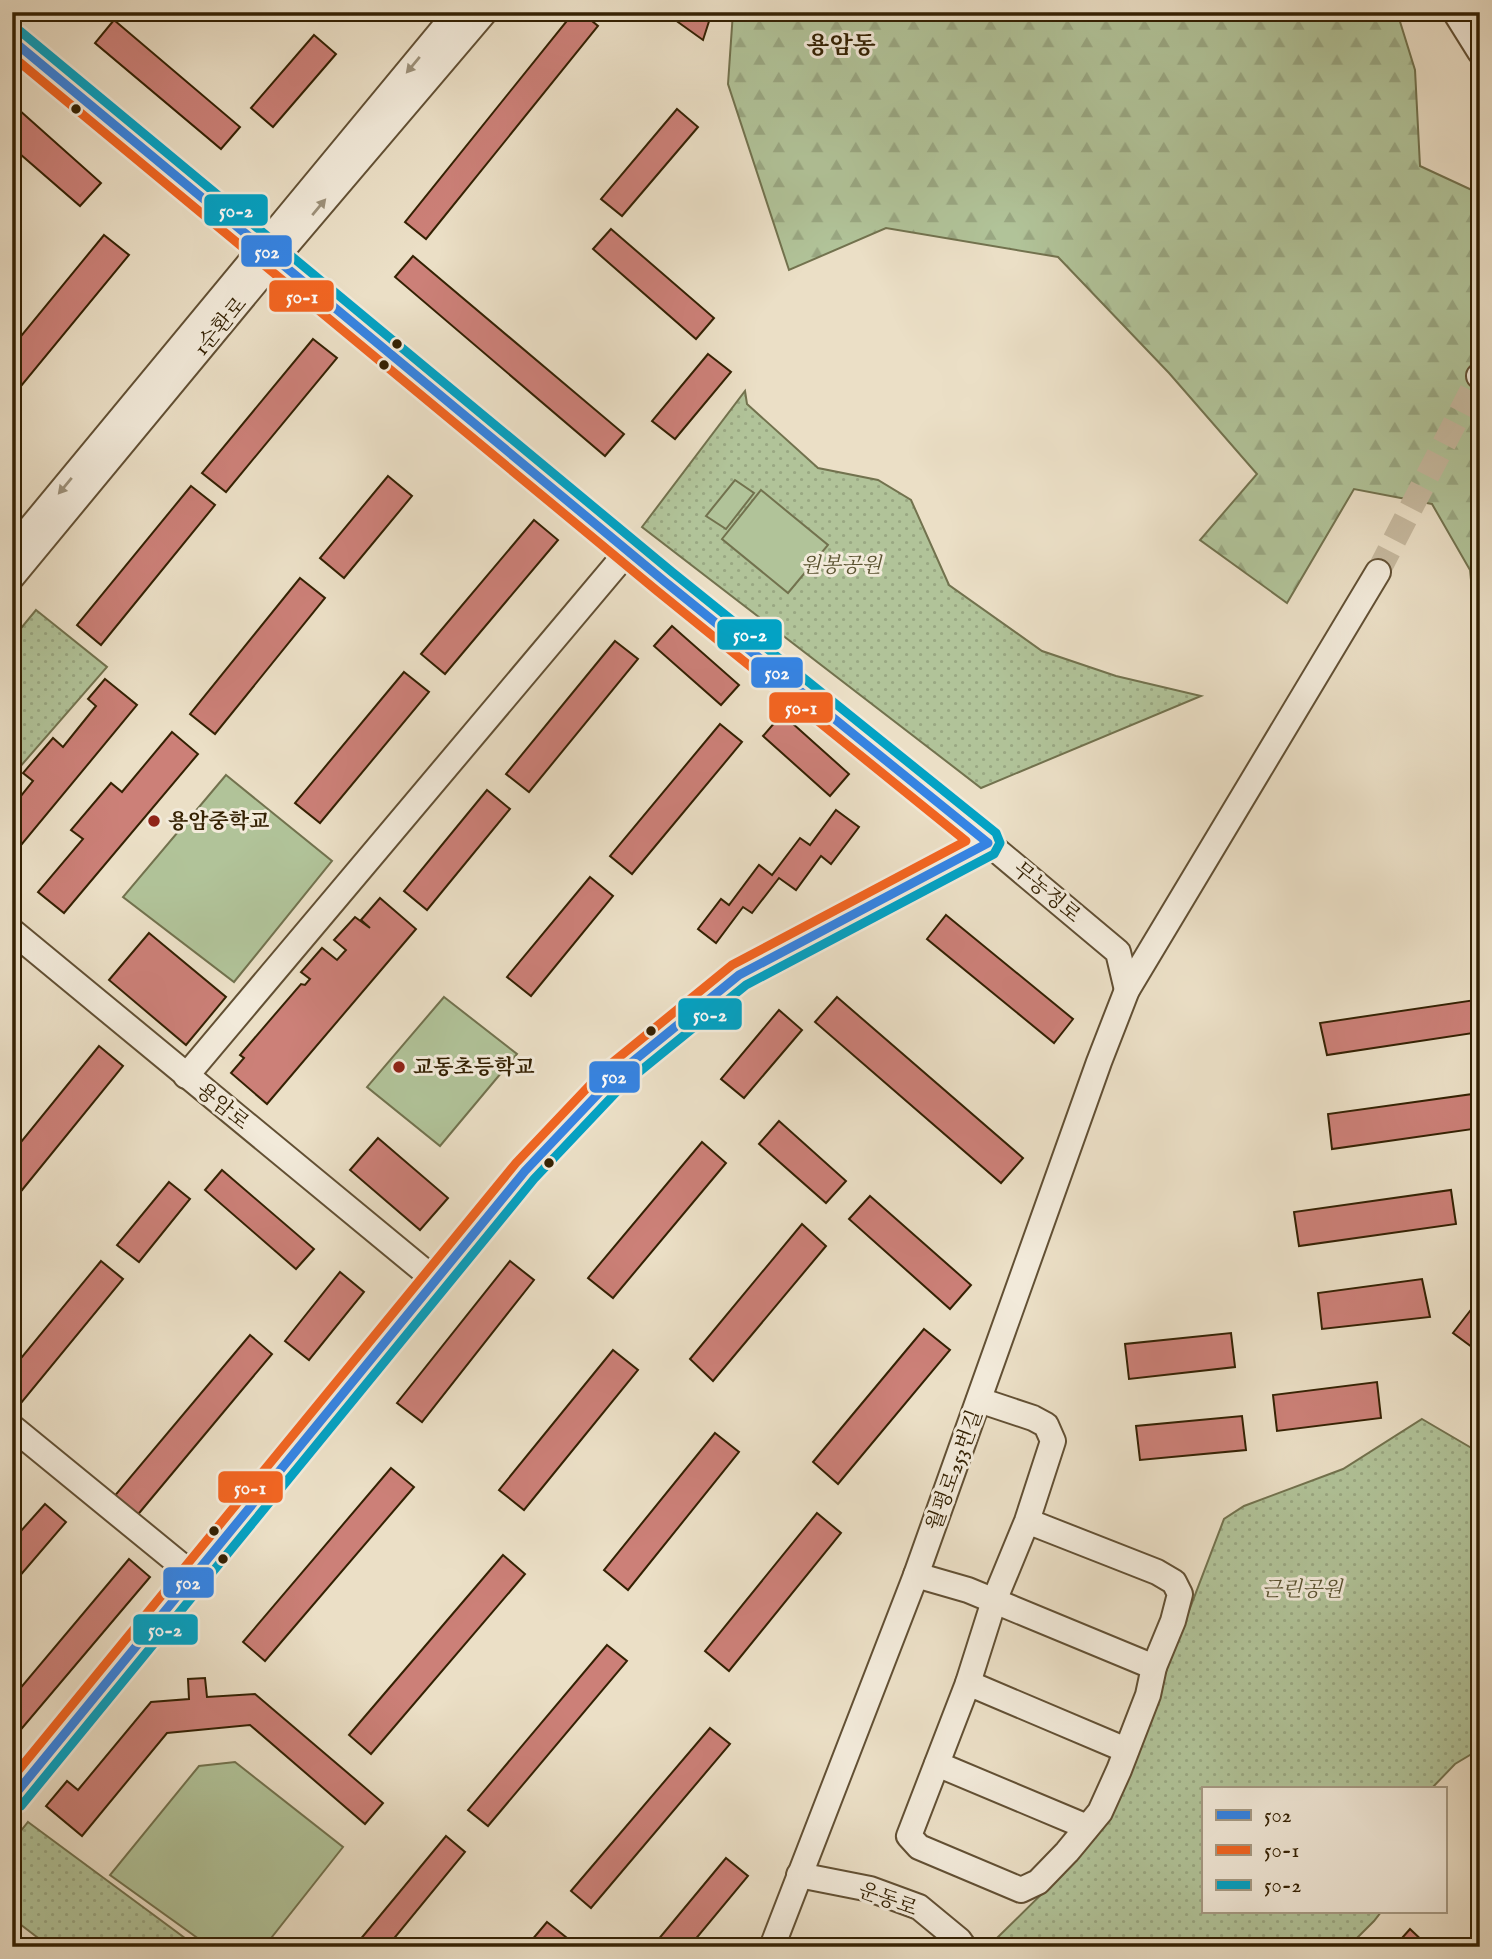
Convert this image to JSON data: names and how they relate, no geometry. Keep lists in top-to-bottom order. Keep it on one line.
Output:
{"streets":{"street":["1순환로","무농정로","용암로","월평로253번길","운동로"]},"crossings":[["1순환로","무농정로"],["무농정로","월평로253번길"],["월평로253번길","운동로"]],"districts":["용암동"],"parks":["원봉공원","근린공원"],"places":["용암중학교","교동초등학교"],"lines":["transit line 50-2","transit line 502","transit line 50-1"],"legend":["502","50-1","50-2"]}
